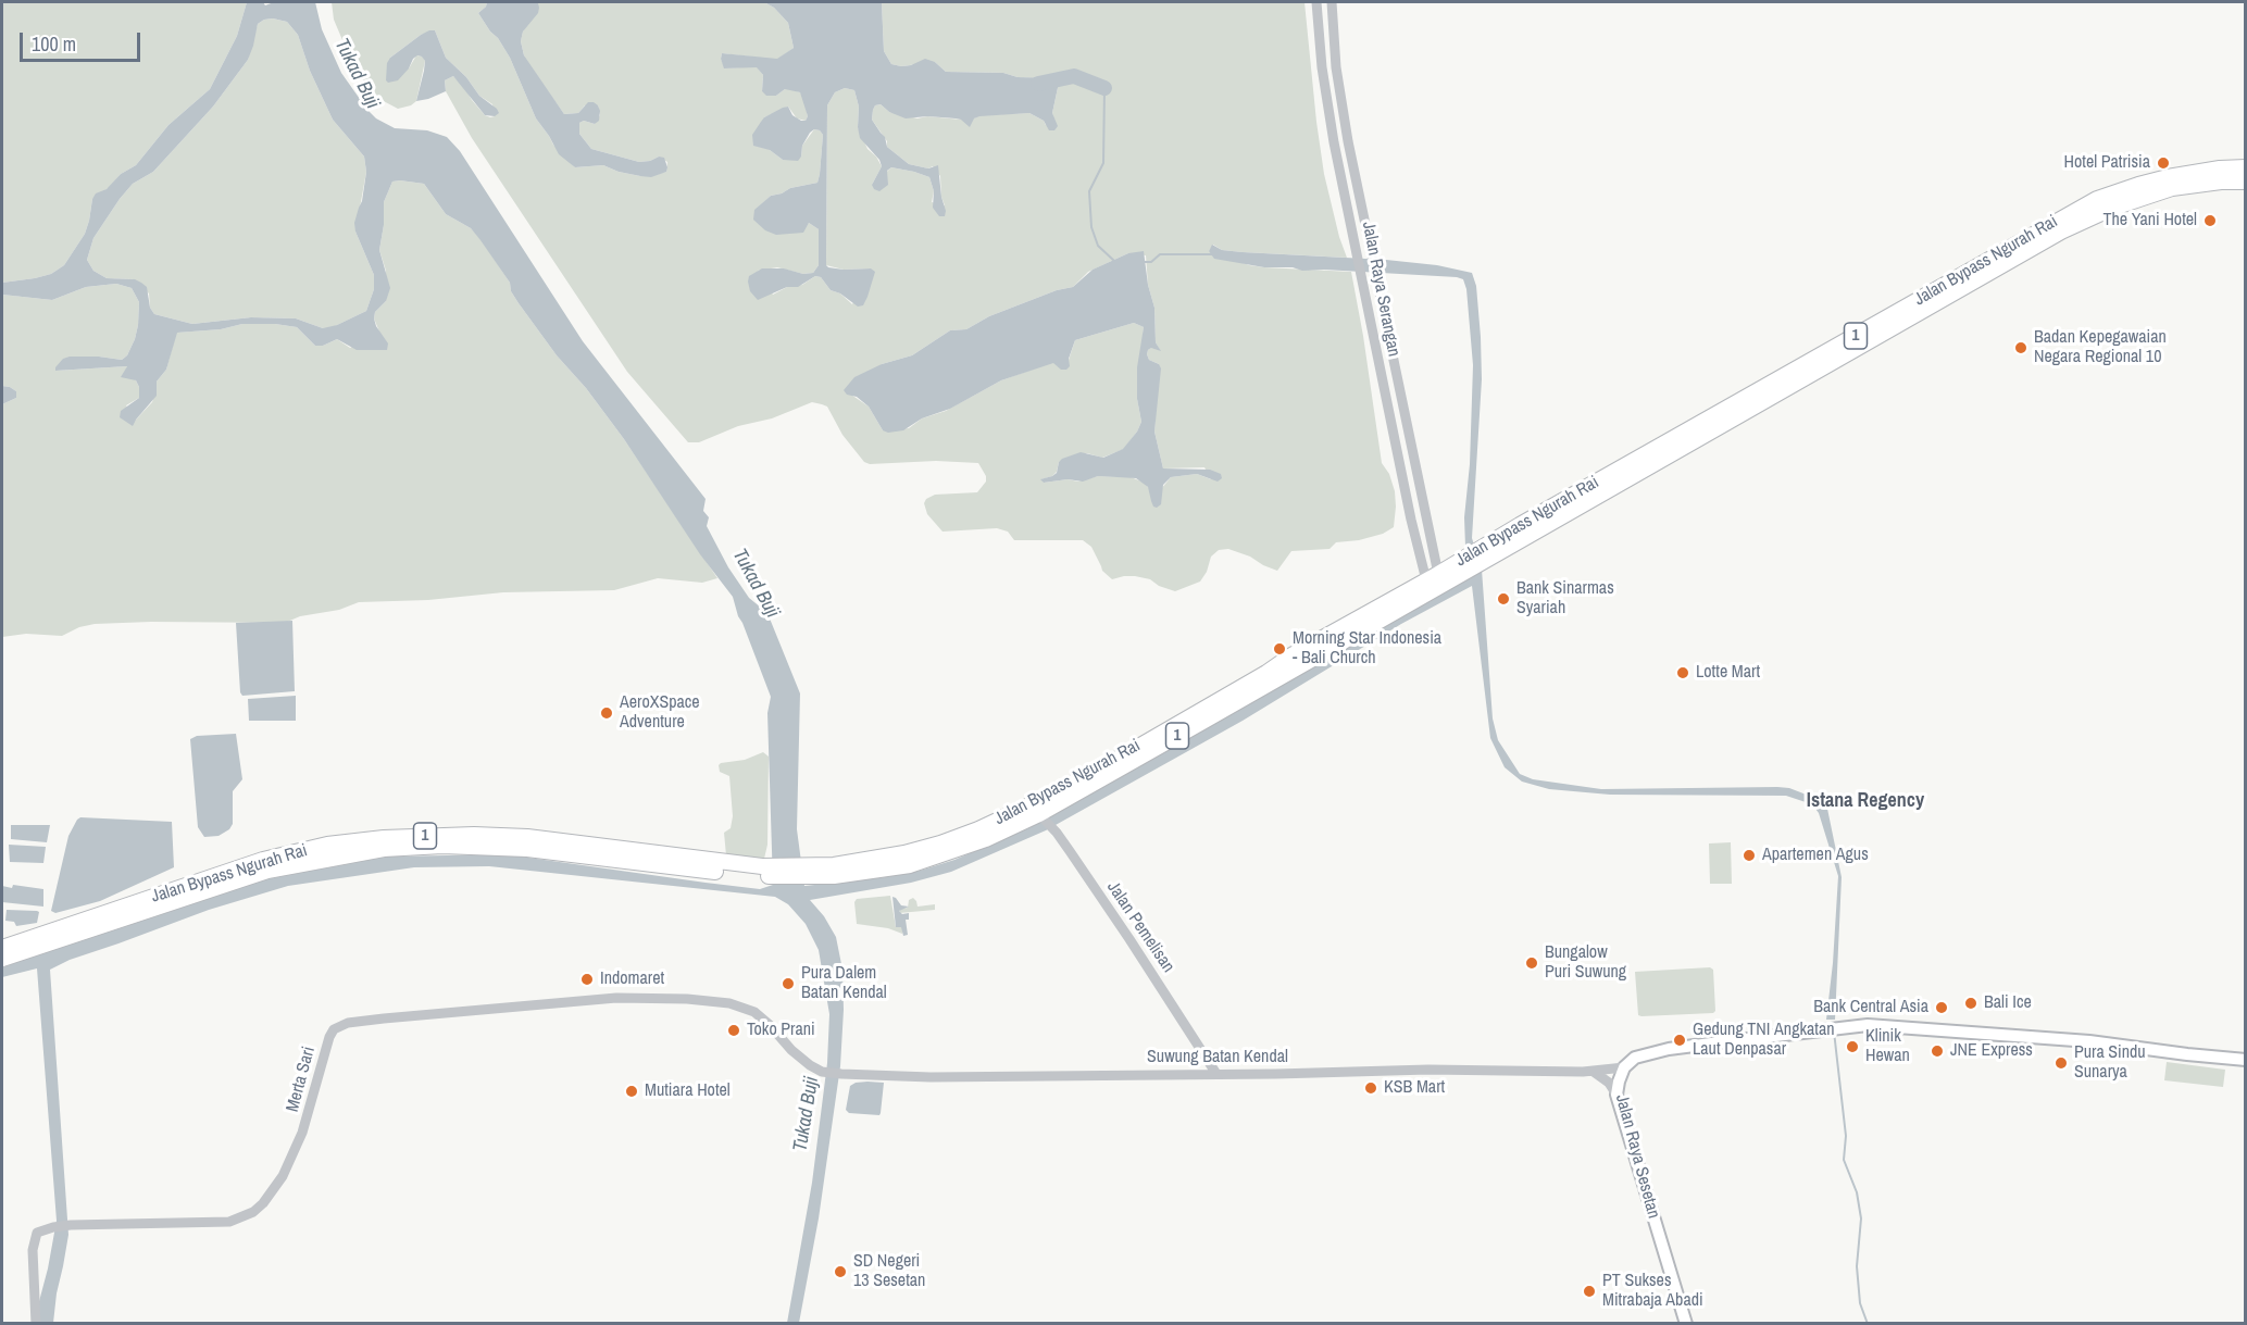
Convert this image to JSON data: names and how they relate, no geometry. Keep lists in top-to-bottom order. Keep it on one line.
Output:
{"streets":{"highway":["Jalan Bypass Ngurah Rai","1"],"main road":["Jalan Raya Sesetan"],"street":["Jalan Raya Serangan","Jalan Pemelisan","Suwung Batan Kendal","Merta Sari"]},"crossings":[["Jalan Bypass Ngurah Rai","Jalan Raya Serangan"],["Jalan Bypass Ngurah Rai","Jalan Pemelisan"],["Jalan Pemelisan","Suwung Batan Kendal"],["Suwung Batan Kendal","Merta Sari"],["Suwung Batan Kendal","Jalan Raya Sesetan"]],"districts":["Istana Regency"],"water":["Tukad Buji"],"places":["Hotel Patrisia","The Yani Hotel","Badan Kepegawaian Negara Regional 10","Bank Sinarmas Syariah","Morning Star Indonesia - Bali Church","Lotte Mart","AeroXSpace Adventure","Apartemen Agus","Bungalow Puri Suwung","Indomaret","Pura Dalem Batan Kendal","Bali Ice","Bank Central Asia","Toko Prani","Gedung TNI Angkatan Laut Denpasar","Klinik Hewan","JNE Express","Pura Sindu Sunarya","KSB Mart","Mutiara Hotel","SD Negeri 13 Sesetan","PT Sukses Mitrabaja Abadi"],"scale_bar":"100 m"}
